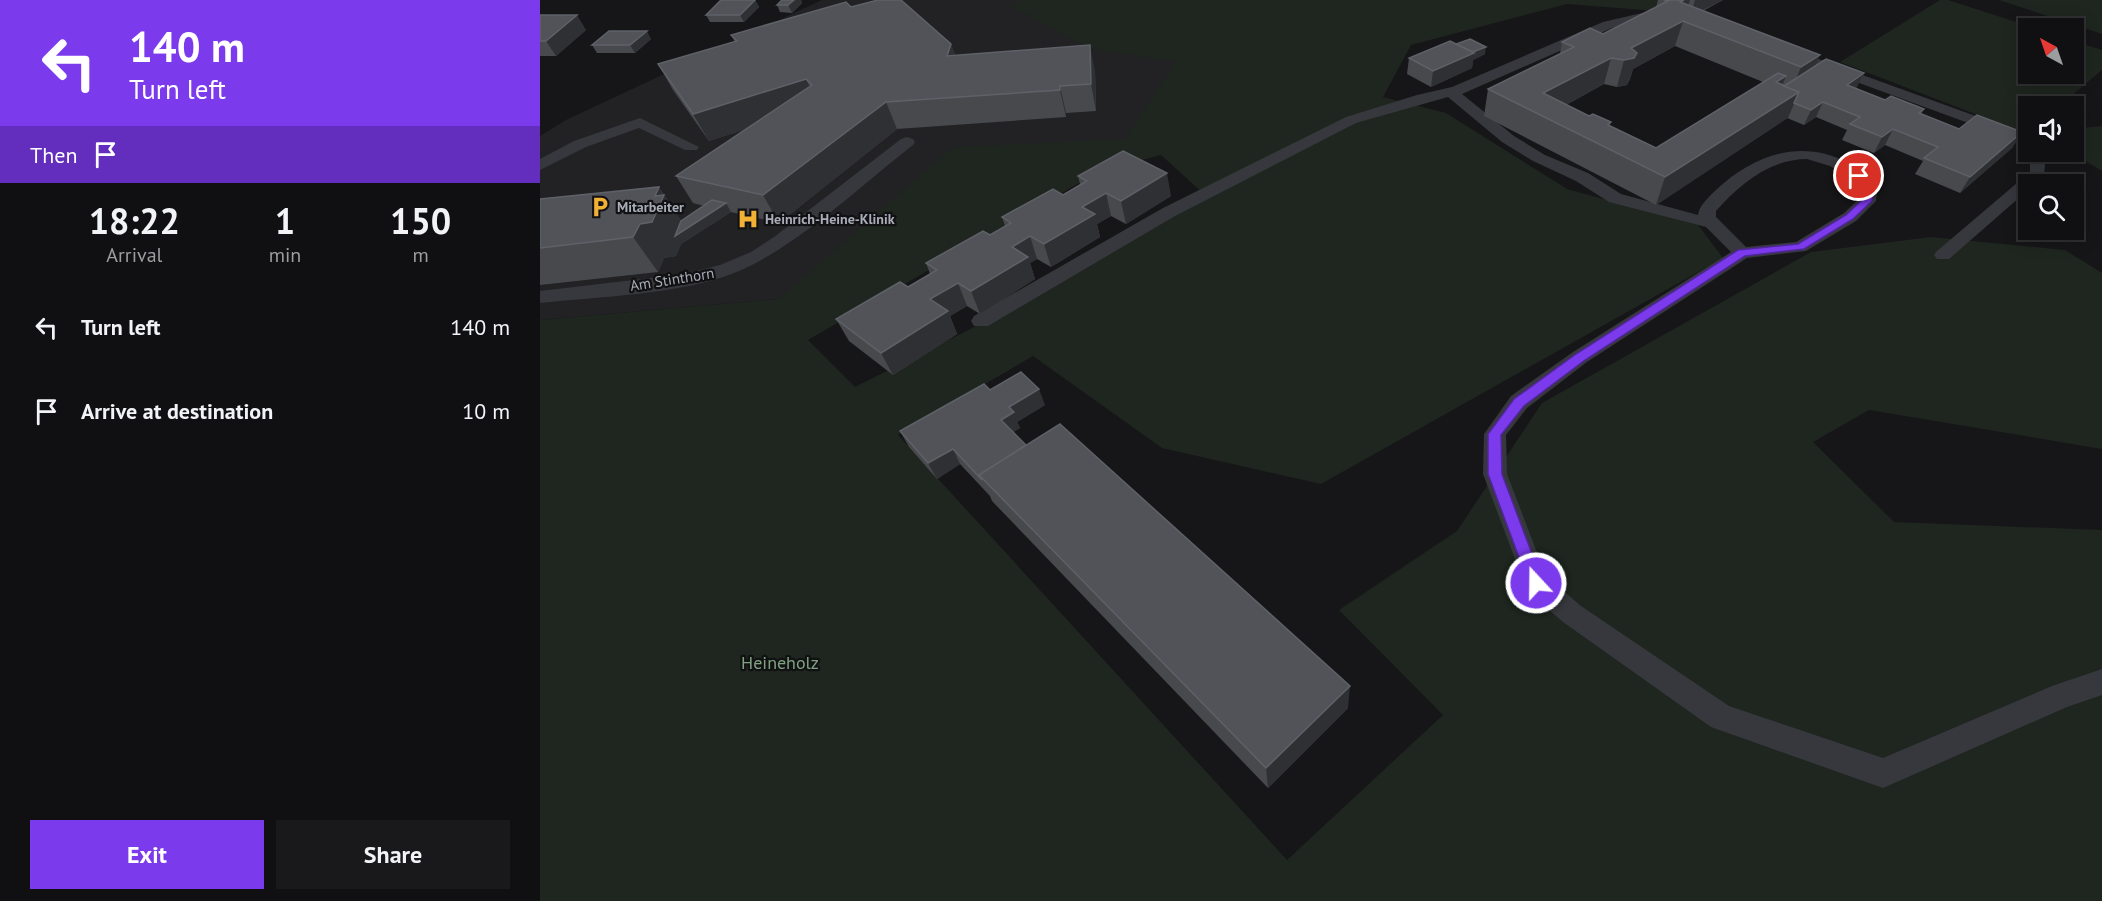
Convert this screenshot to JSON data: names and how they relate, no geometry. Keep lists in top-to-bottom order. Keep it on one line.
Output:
{"streets":{"lane":["Am Stinthorn"]},"parks":["Heineholz"],"places":{"parking":["Mitarbeiter"],"hospital":["Heinrich-Heine-Klinik"]},"north":"top left","page":{"turn":["140 m","Turn left"],"then":"Then","eta":["18:22","Arrival","1","min","150","m"],"list":[{"name":"Turn left","value":"140 m"},{"name":"Arrive at destination","value":"10 m"}],"buttons":["Exit","Share"]}}
